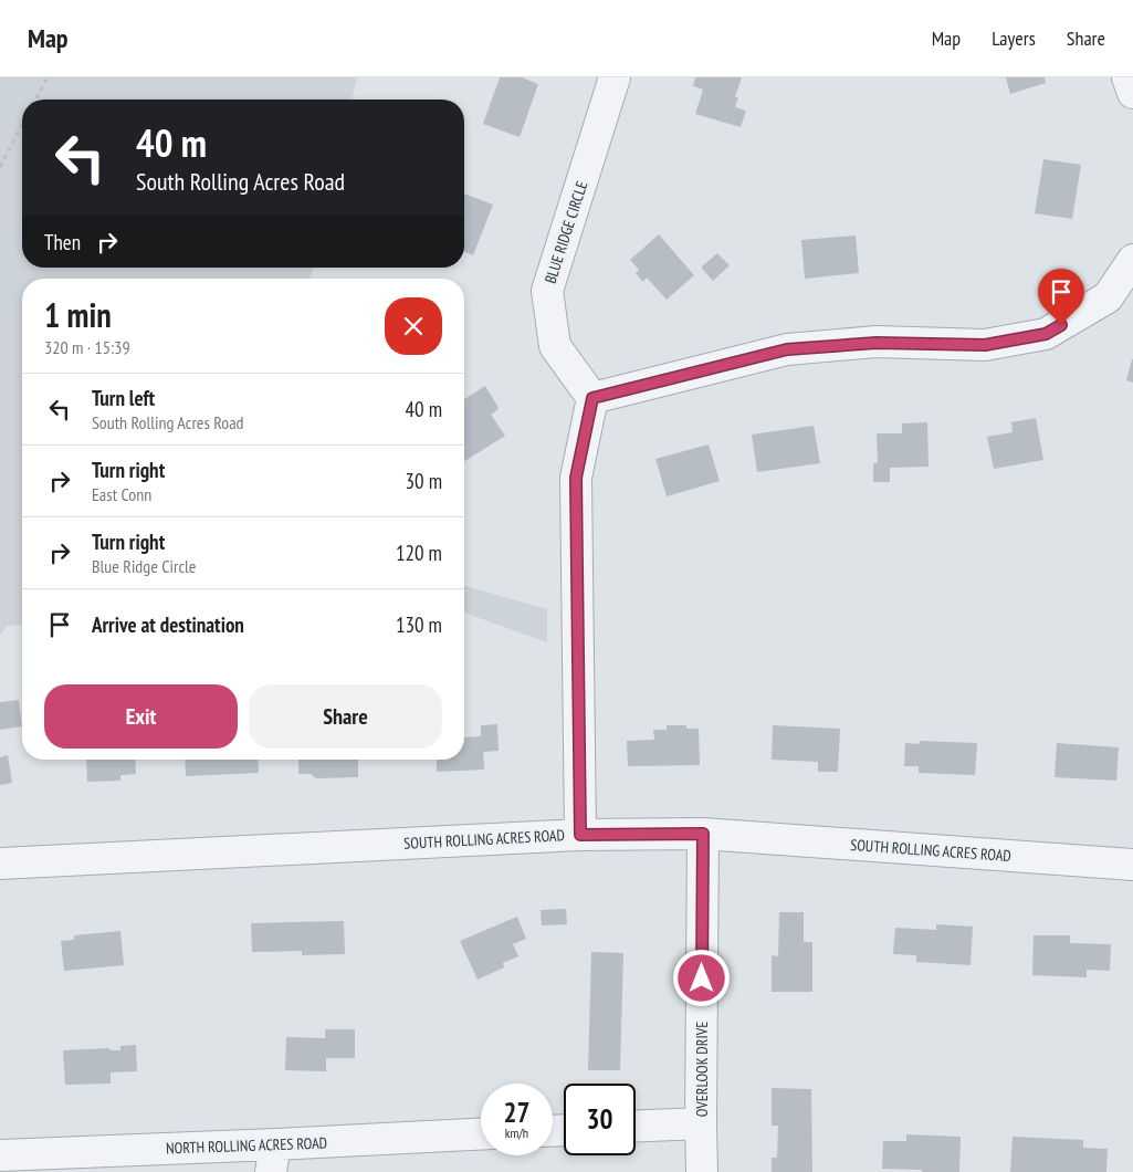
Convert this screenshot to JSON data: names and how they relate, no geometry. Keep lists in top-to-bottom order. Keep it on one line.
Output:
{"streets":{"street":["BLUE RIDGE CIRCLE","SOUTH ROLLING ACRES ROAD","OVERLOOK DRIVE","NORTH ROLLING ACRES ROAD"]},"crossings":[["SOUTH ROLLING ACRES ROAD","OVERLOOK DRIVE"]],"page":{"header":"Map","nav":["Map","Layers","Share"],"turn":["40 m","South Rolling Acres Road"],"then":"Then","heading":["1 min","320 m · 15:39"],"list":[{"name":"Turn left","note":"South Rolling Acres Road","value":"40 m"},{"name":"Turn right","note":"East Conn","value":"30 m"},{"name":"Turn right","note":"Blue Ridge Circle","value":"120 m"},{"name":"Arrive at destination","value":"130 m"}],"buttons":["Exit","Share"],"speed":"27 km/h","limit":"30"}}
